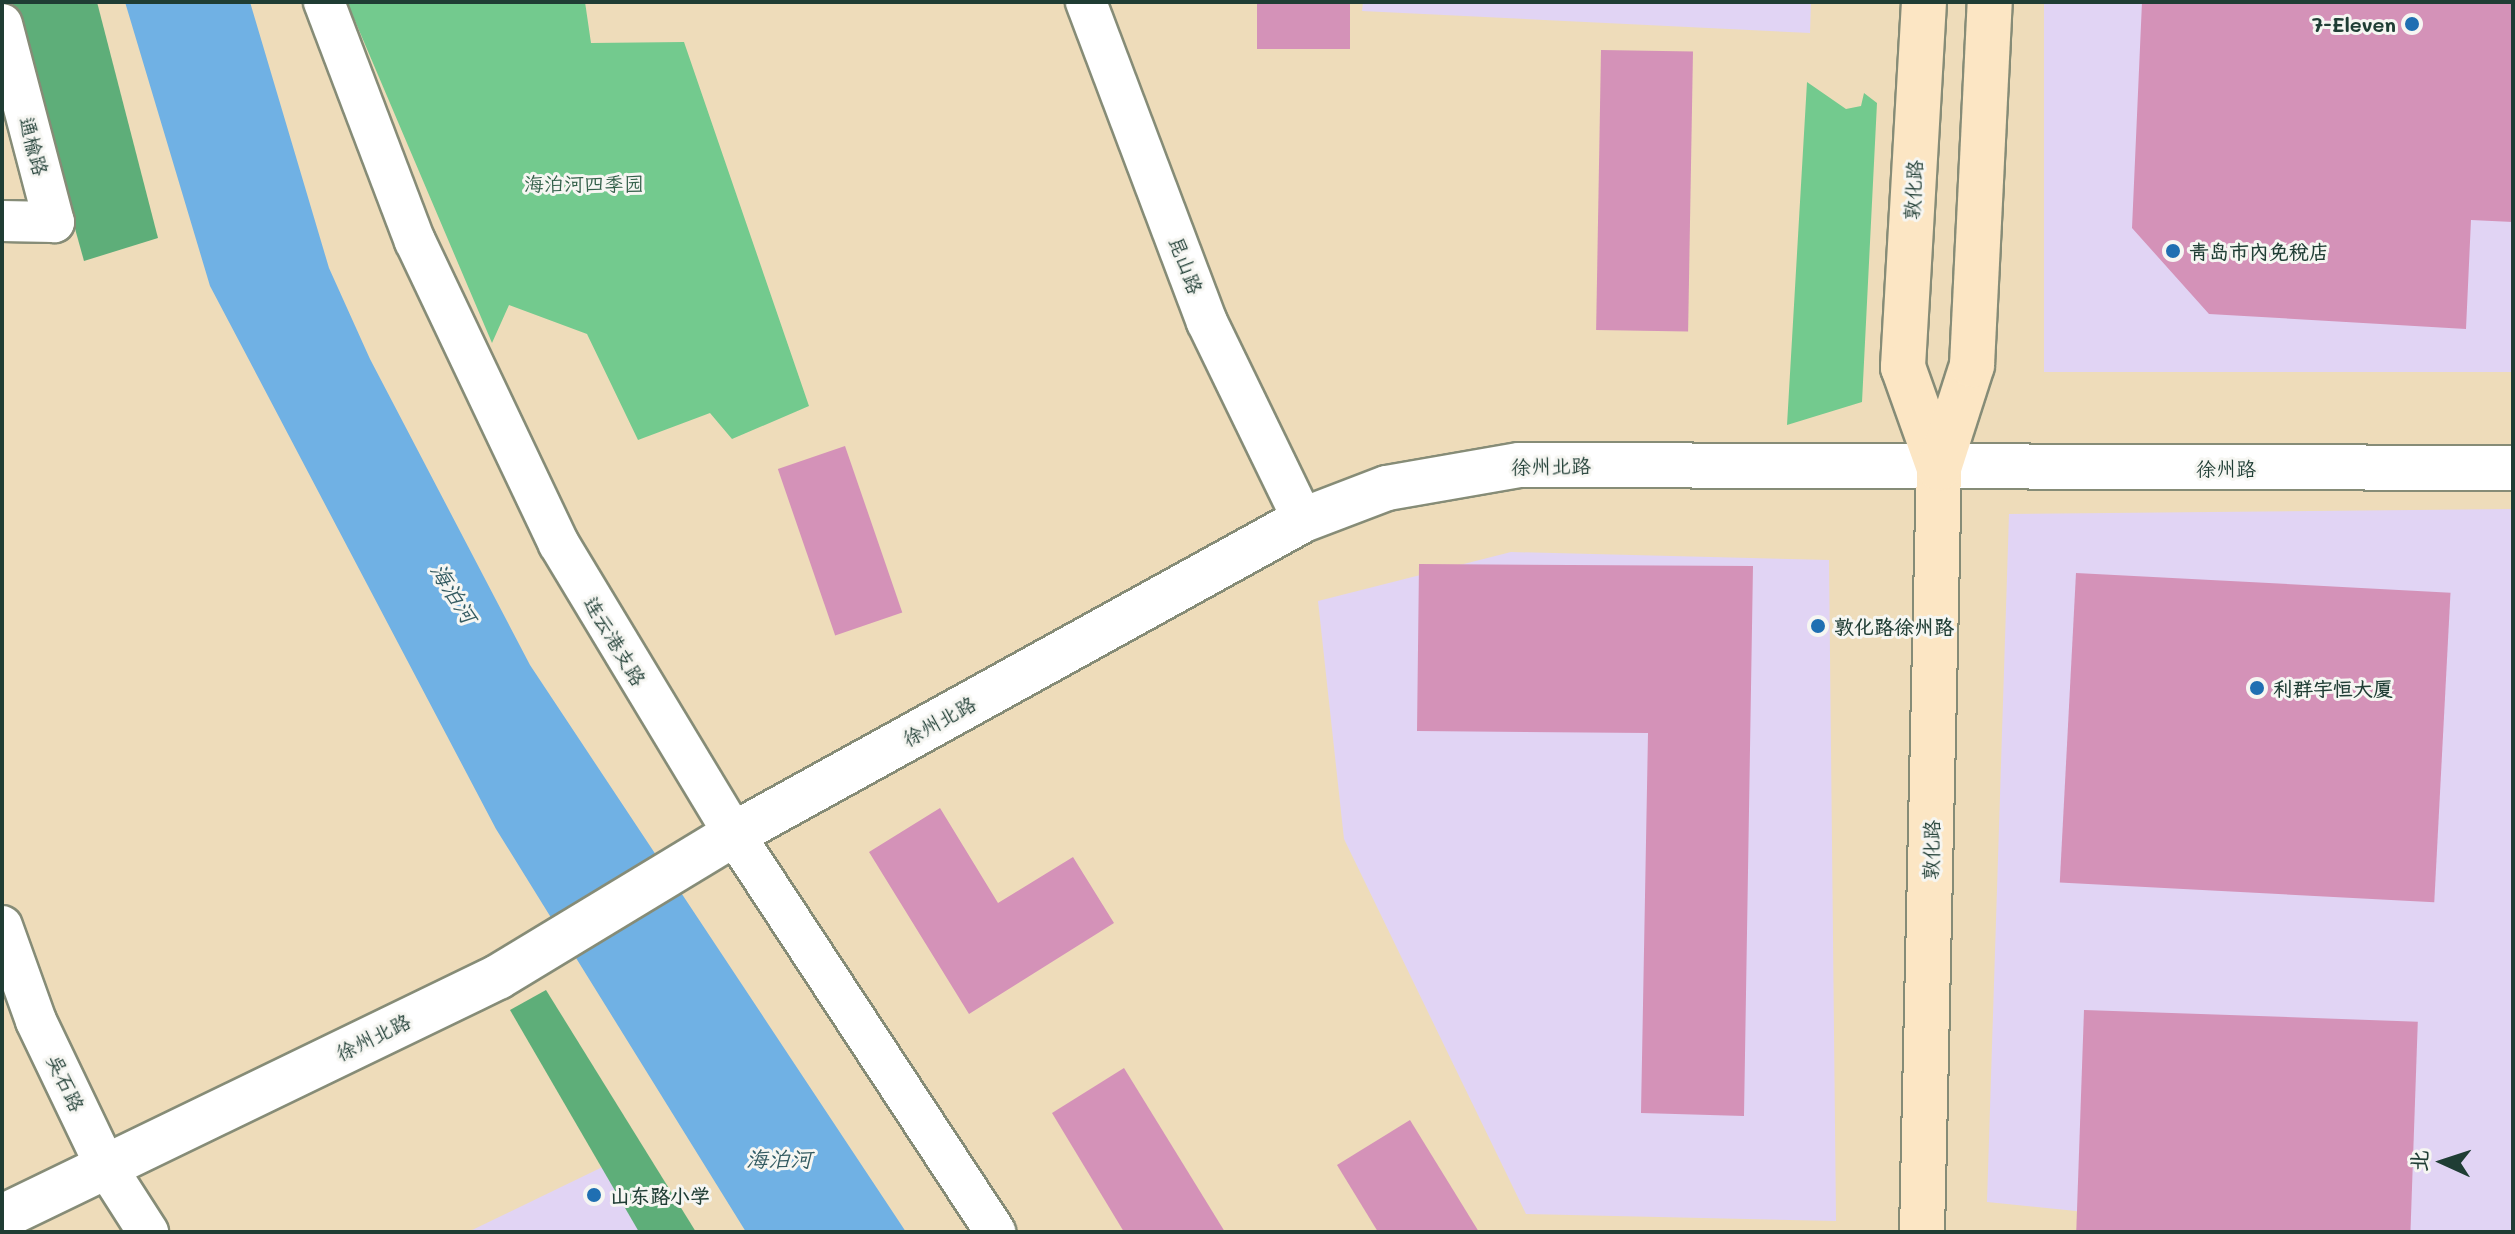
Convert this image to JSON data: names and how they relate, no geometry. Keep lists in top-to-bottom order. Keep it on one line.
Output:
{"streets":{"main road":["敦化路"],"street":["通榆路","昆山路","徐州北路","徐州路","连云港支路","吴石路"]},"crossings":[["敦化路","徐州北路"],["敦化路","徐州路"],["昆山路","徐州北路"],["徐州北路","徐州路"],["徐州北路","连云港支路"],["徐州北路","吴石路"]],"water":["海泊河"],"parks":["海泊河四季园"],"places":["7-Eleven","青岛市内免税店","敦化路徐州路","利群宇恒大厦","山东路小学"],"north":"left"}
